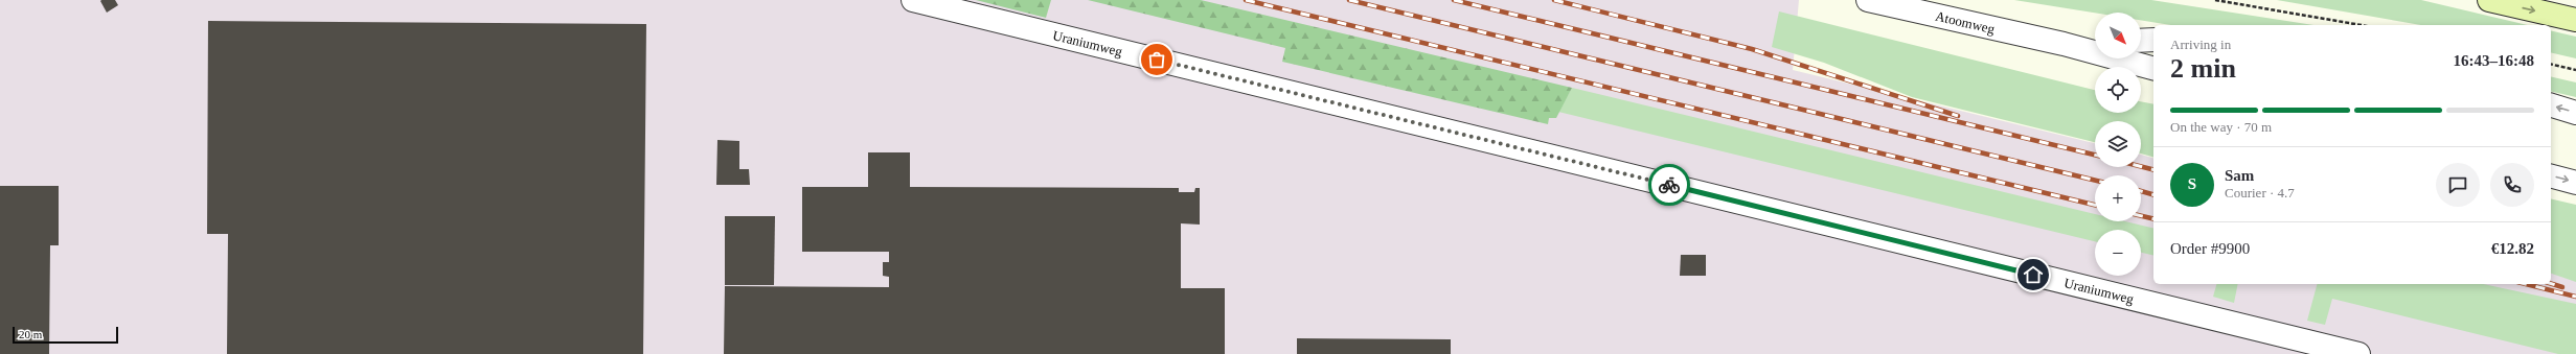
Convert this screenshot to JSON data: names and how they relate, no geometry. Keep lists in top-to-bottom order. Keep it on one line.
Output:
{"streets":{"street":["Atoomweg","Uraniumweg"]},"scale_bar":"20 m","north":"bottom right","page":{"map_buttons":["+","−"],"heading":["2 min","Arriving in","16:43–16:48"],"panel":["Sam","Courier · 4.7","Order #9900","€12.82"],"bar":"On the way · 70 m","round":"S","scale":"20 m"}}
